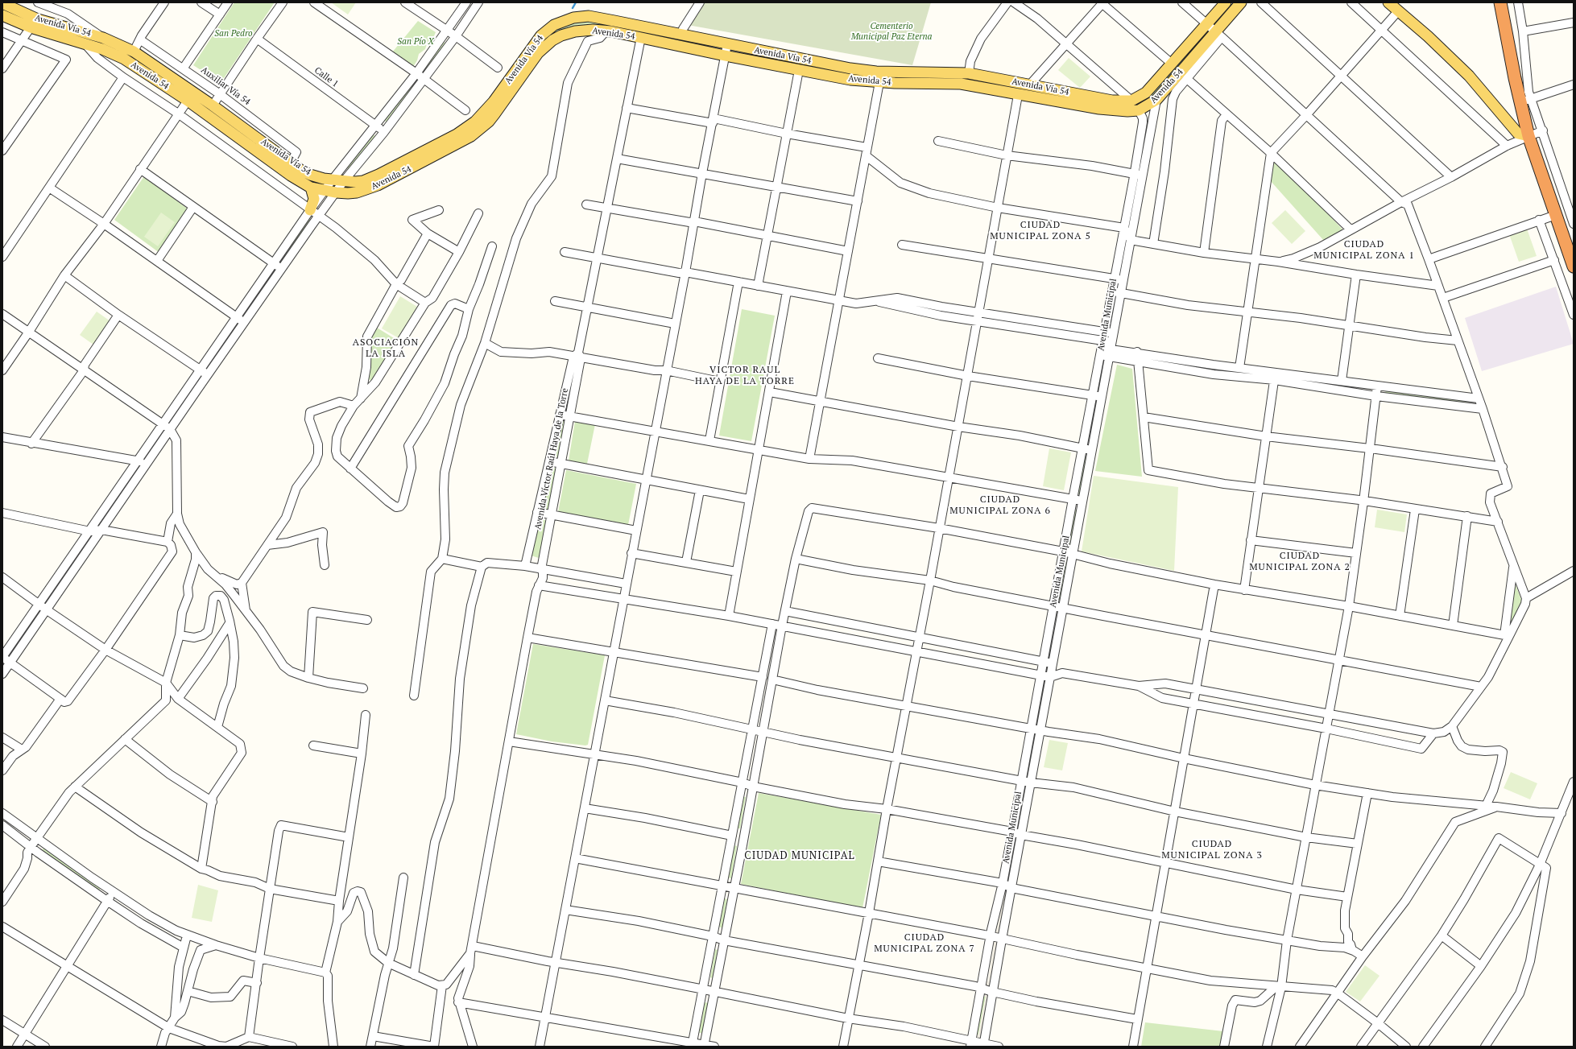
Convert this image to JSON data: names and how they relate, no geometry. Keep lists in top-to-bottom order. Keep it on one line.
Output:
{"streets":{"main road":["Avenida Vía 54","Avenida 54"],"street":["Calle 1","Auxiliar Vía 54","Avenida Municipal","Avenida Víctor Raúl Haya de la Torre"]},"crossings":[["Avenida Vía 54","Auxiliar Vía 54"],["Avenida 54","Avenida Municipal"]],"districts":["CIUDAD MUNICIPAL ZONA 5","CIUDAD MUNICIPAL ZONA 1","ASOCIACIÓN LA ISLA","VICTOR RAUL HAYA DE LA TORRE","CIUDAD MUNICIPAL ZONA 6","CIUDAD MUNICIPAL ZONA 2","CIUDAD MUNICIPAL ZONA 3","CIUDAD MUNICIPAL","CIUDAD MUNICIPAL ZONA 7"],"parks":["Cementerio Municipal Paz Eterna","San Pedro","San Pío X"]}
